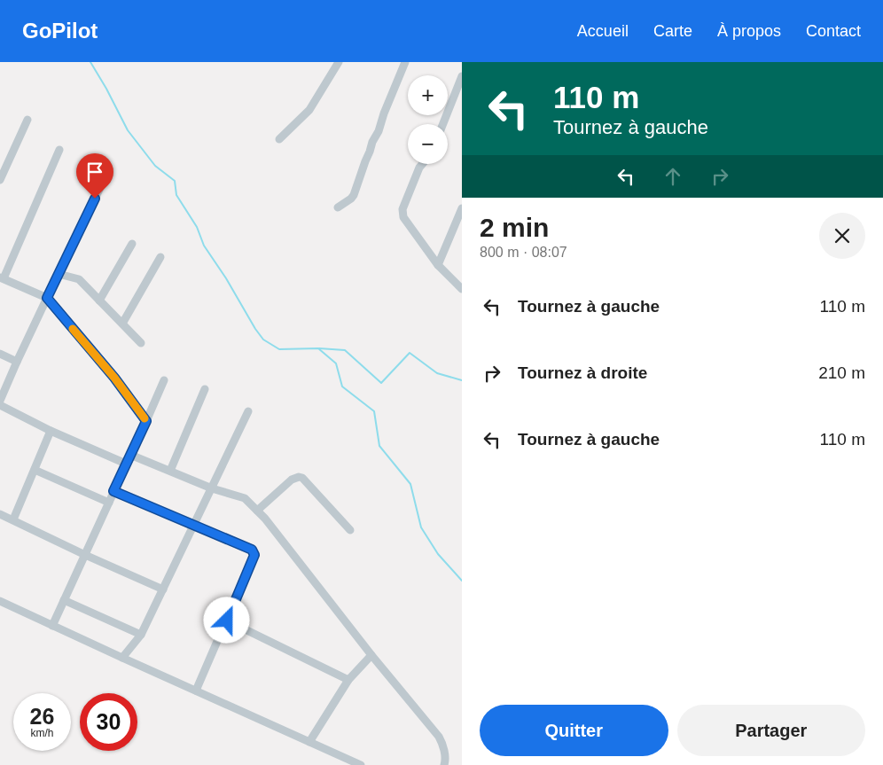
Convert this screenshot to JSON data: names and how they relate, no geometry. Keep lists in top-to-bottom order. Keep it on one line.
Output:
{"page":{"header":"GoPilot","nav":["Accueil","Carte","À propos","Contact"],"turn":["110 m","Tournez à gauche"],"map_buttons":["+","−"],"heading":["2 min","800 m · 08:07"],"list":[{"name":"Tournez à gauche","value":"110 m"},{"name":"Tournez à droite","value":"210 m"},{"name":"Tournez à gauche","value":"110 m"}],"speed":"26 km/h","limit":"30","buttons":["Quitter","Partager"]}}
